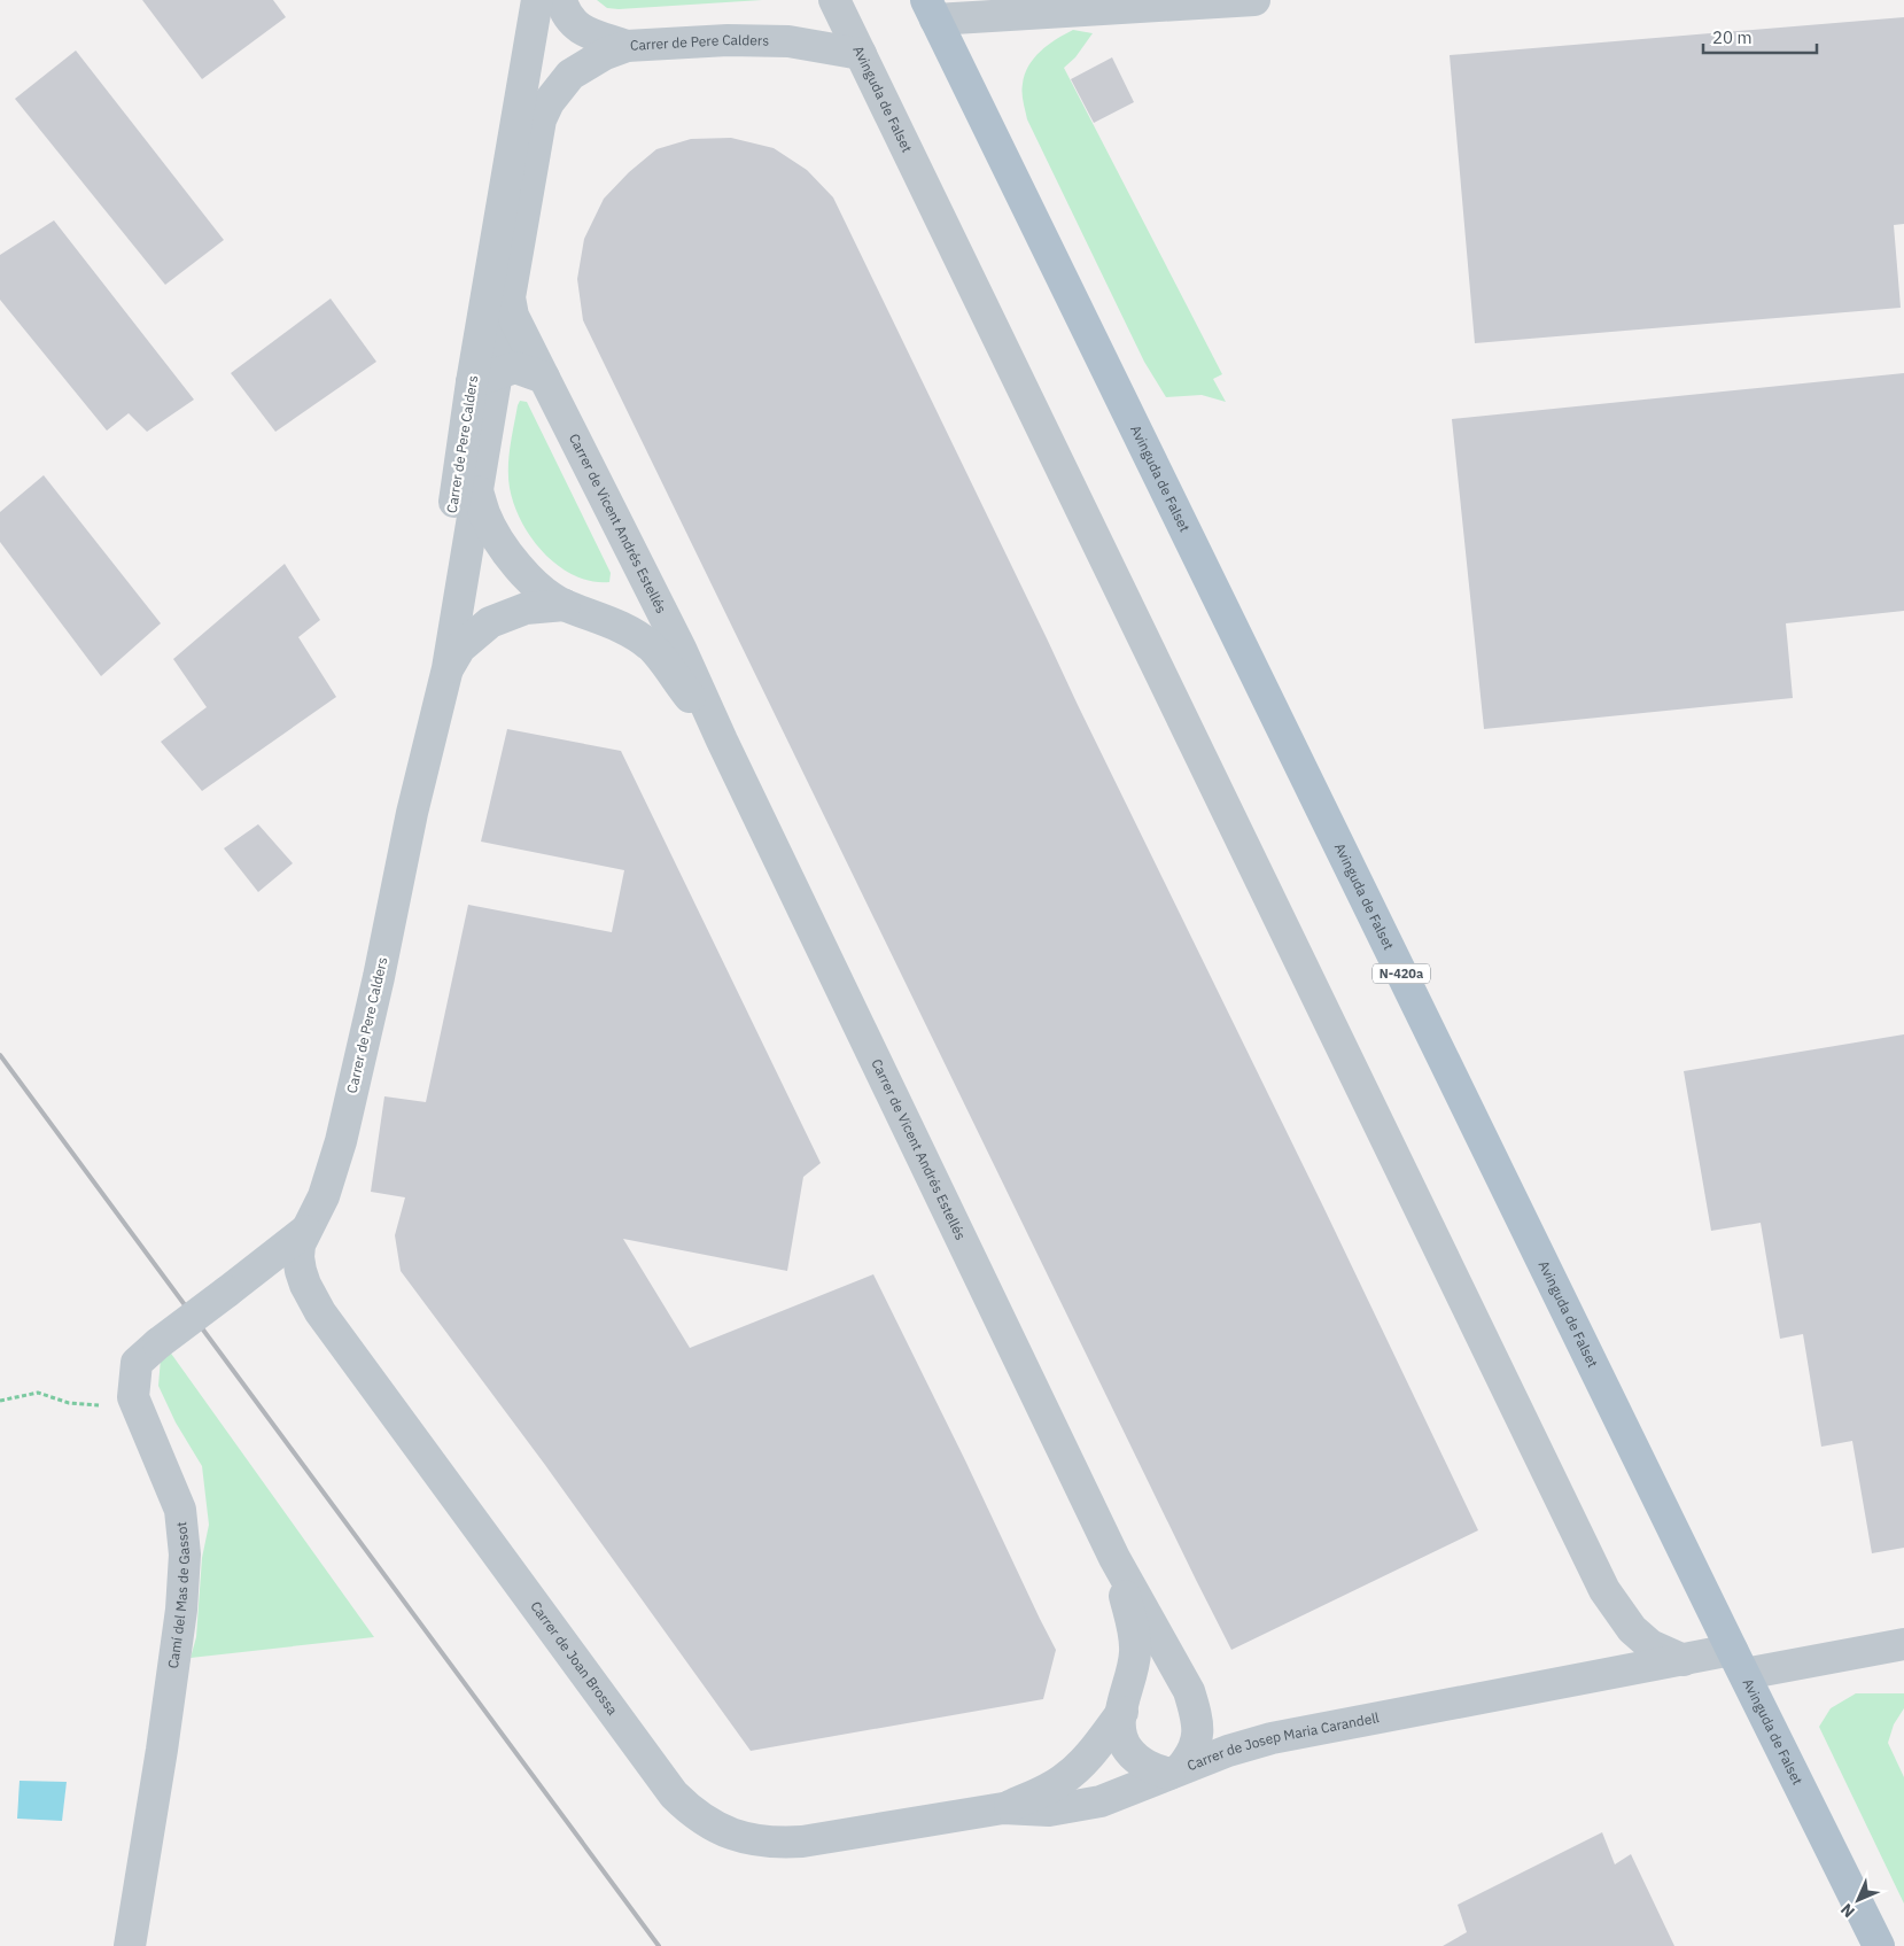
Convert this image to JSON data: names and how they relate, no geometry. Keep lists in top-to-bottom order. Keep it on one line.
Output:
{"streets":{"main road":["Avinguda de Falset","N-420a"],"street":["Carrer de Pere Calders","Carrer de Vicent Andrés Estellés","Camí del Mas de Gassot","Carrer de Joan Brossa","Carrer de Josep Maria Carandell"]},"crossings":[["Carrer de Pere Calders","Avinguda de Falset"],["Carrer de Pere Calders","Carrer de Vicent Andrés Estellés"],["Carrer de Pere Calders","Camí del Mas de Gassot"],["Carrer de Pere Calders","Carrer de Joan Brossa"],["Avinguda de Falset","Carrer de Josep Maria Carandell"],["Carrer de Vicent Andrés Estellés","Carrer de Josep Maria Carandell"],["Camí del Mas de Gassot","Carrer de Joan Brossa"],["Carrer de Joan Brossa","Carrer de Josep Maria Carandell"]],"scale_bar":"20 m","north":"bottom left"}
